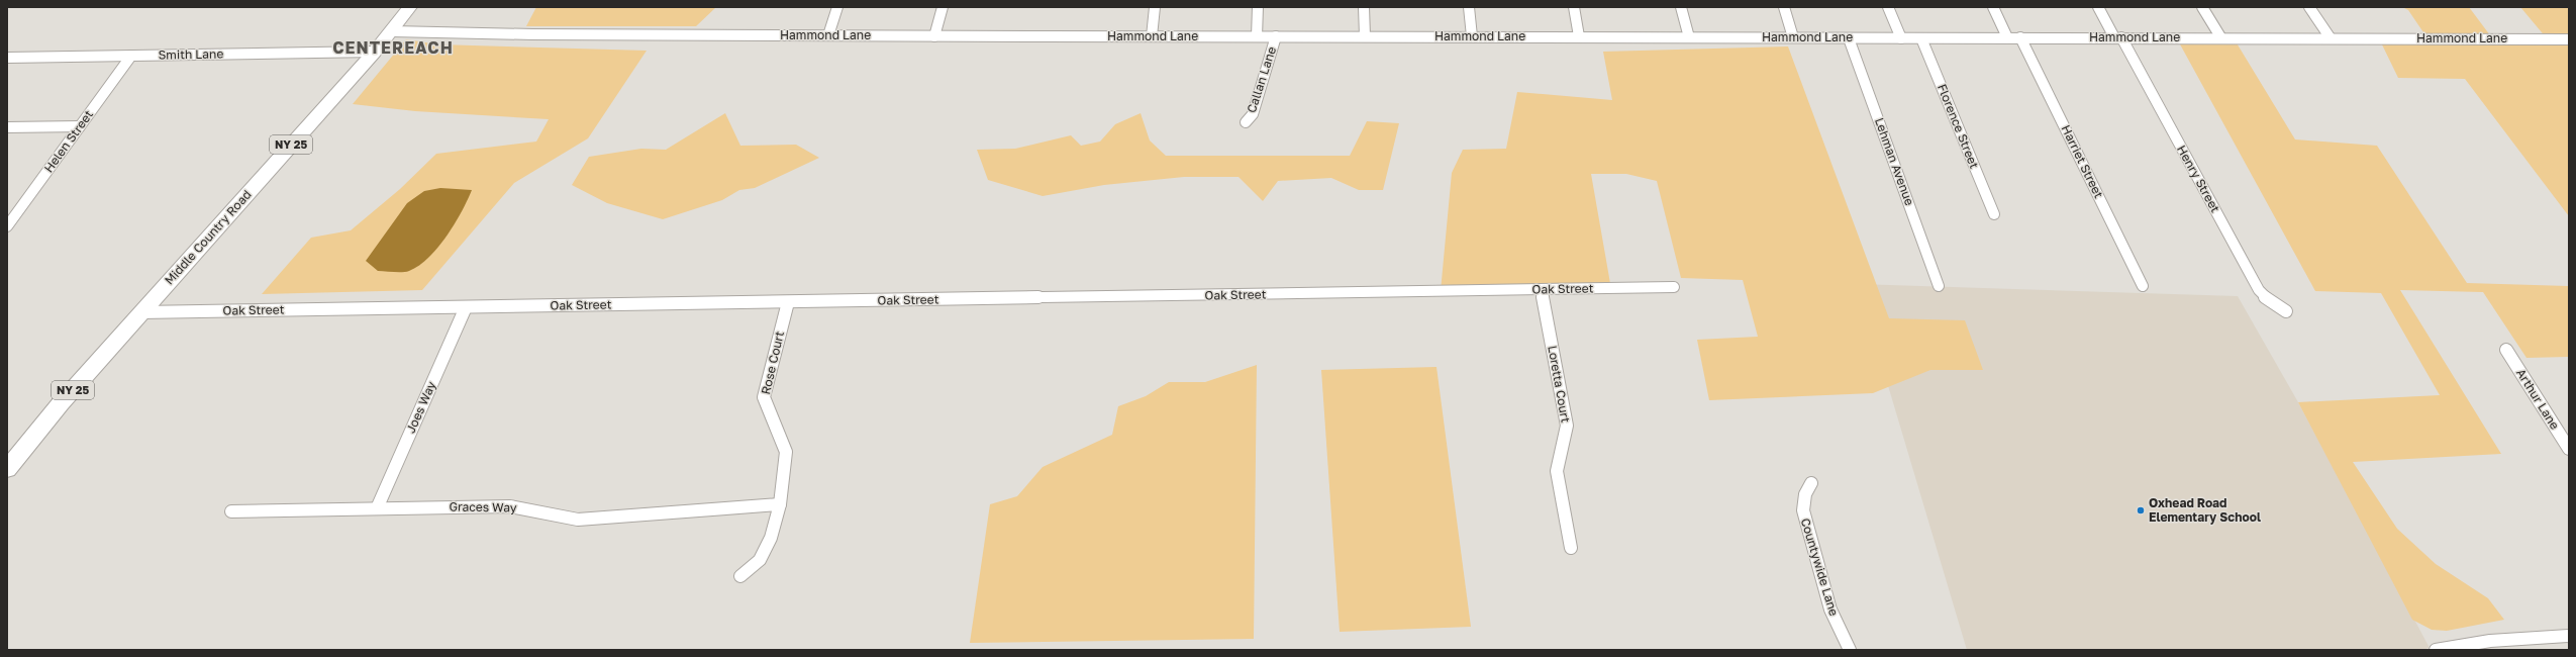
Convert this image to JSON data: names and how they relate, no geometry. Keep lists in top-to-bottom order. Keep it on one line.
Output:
{"streets":{"main road":["NY 25","Middle Country Road"],"street":["Hammond Lane","Smith Lane","Callan Lane","Florence Street","Helen Street","Lehman Avenue","Harriet Street","Henry Street","Oak Street","Rose Court","Loretta Court","Arthur Lane","Joes Way","Graces Way","Countywide Lane"]},"crossings":[["Hammond Lane","Callan Lane"],["Hammond Lane","Florence Street"],["Hammond Lane","Lehman Avenue"],["Hammond Lane","Harriet Street"],["Hammond Lane","Henry Street"],["Hammond Lane","Middle Country Road"],["Smith Lane","Helen Street"],["Smith Lane","Middle Country Road"],["Middle Country Road","Oak Street"],["Oak Street","Rose Court"],["Oak Street","Loretta Court"],["Oak Street","Joes Way"],["Rose Court","Graces Way"],["Joes Way","Graces Way"]],"districts":["CENTEREACH"],"places":["Oxhead Road Elementary School"]}
